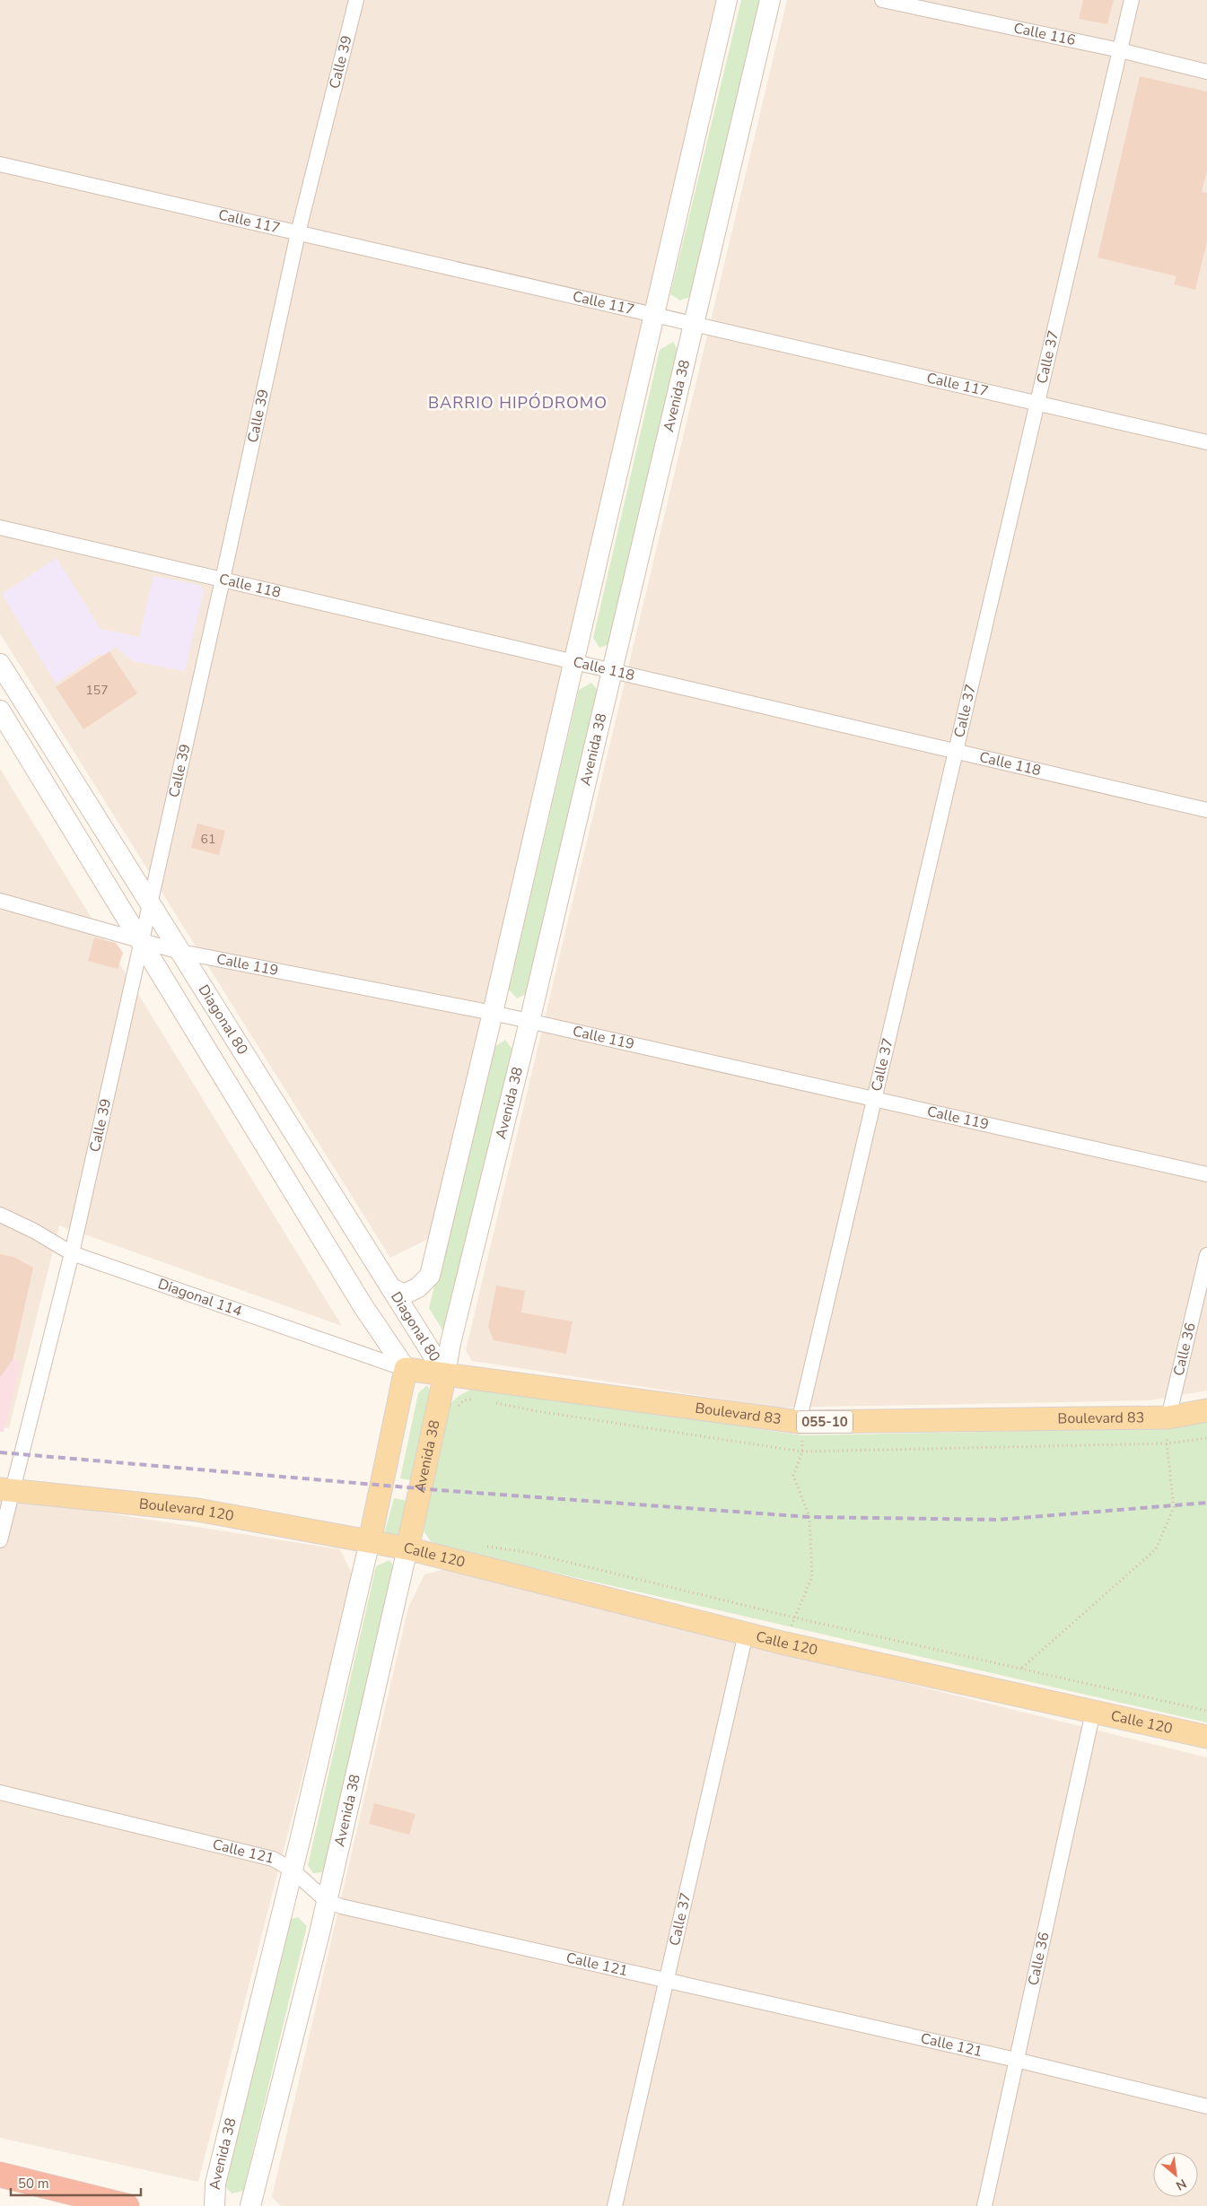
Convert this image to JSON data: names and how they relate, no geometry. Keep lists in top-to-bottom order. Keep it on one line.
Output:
{"streets":{"main road":["Avenida 38","Diagonal 80","Boulevard 83","055-10","Boulevard 120","Calle 120"],"street":["Calle 116","Calle 39","Calle 117","Calle 37","Calle 118","Calle 119","Diagonal 114","Calle 36","Calle 121"]},"crossings":[["Calle 116","Calle 37"],["Calle 39","Calle 117"],["Calle 39","Calle 118"],["Calle 39","Calle 119"],["Calle 39","Diagonal 80"],["Calle 39","Diagonal 114"],["Calle 39","Boulevard 120"],["Calle 117","Calle 37"],["Calle 117","Avenida 38"],["Calle 37","Calle 118"],["Calle 37","Calle 119"],["Calle 37","Boulevard 83"],["Calle 37","Calle 120"],["Calle 37","Calle 121"],["Avenida 38","Calle 118"],["Avenida 38","Calle 119"],["Avenida 38","Diagonal 80"],["Avenida 38","Diagonal 114"],["Avenida 38","Boulevard 83"],["Avenida 38","Boulevard 120"],["Avenida 38","Calle 120"],["Avenida 38","Calle 121"],["Calle 119","Diagonal 80"],["Diagonal 80","Diagonal 114"],["Diagonal 80","Boulevard 83"],["Diagonal 114","Boulevard 83"],["Calle 36","Boulevard 83"],["Calle 36","Calle 120"],["Calle 36","Calle 121"],["Boulevard 120","Calle 120"]],"districts":["BARRIO HIPÓDROMO"],"house_numbers":["157","61"],"scale_bar":"50 m","north":"bottom right"}
